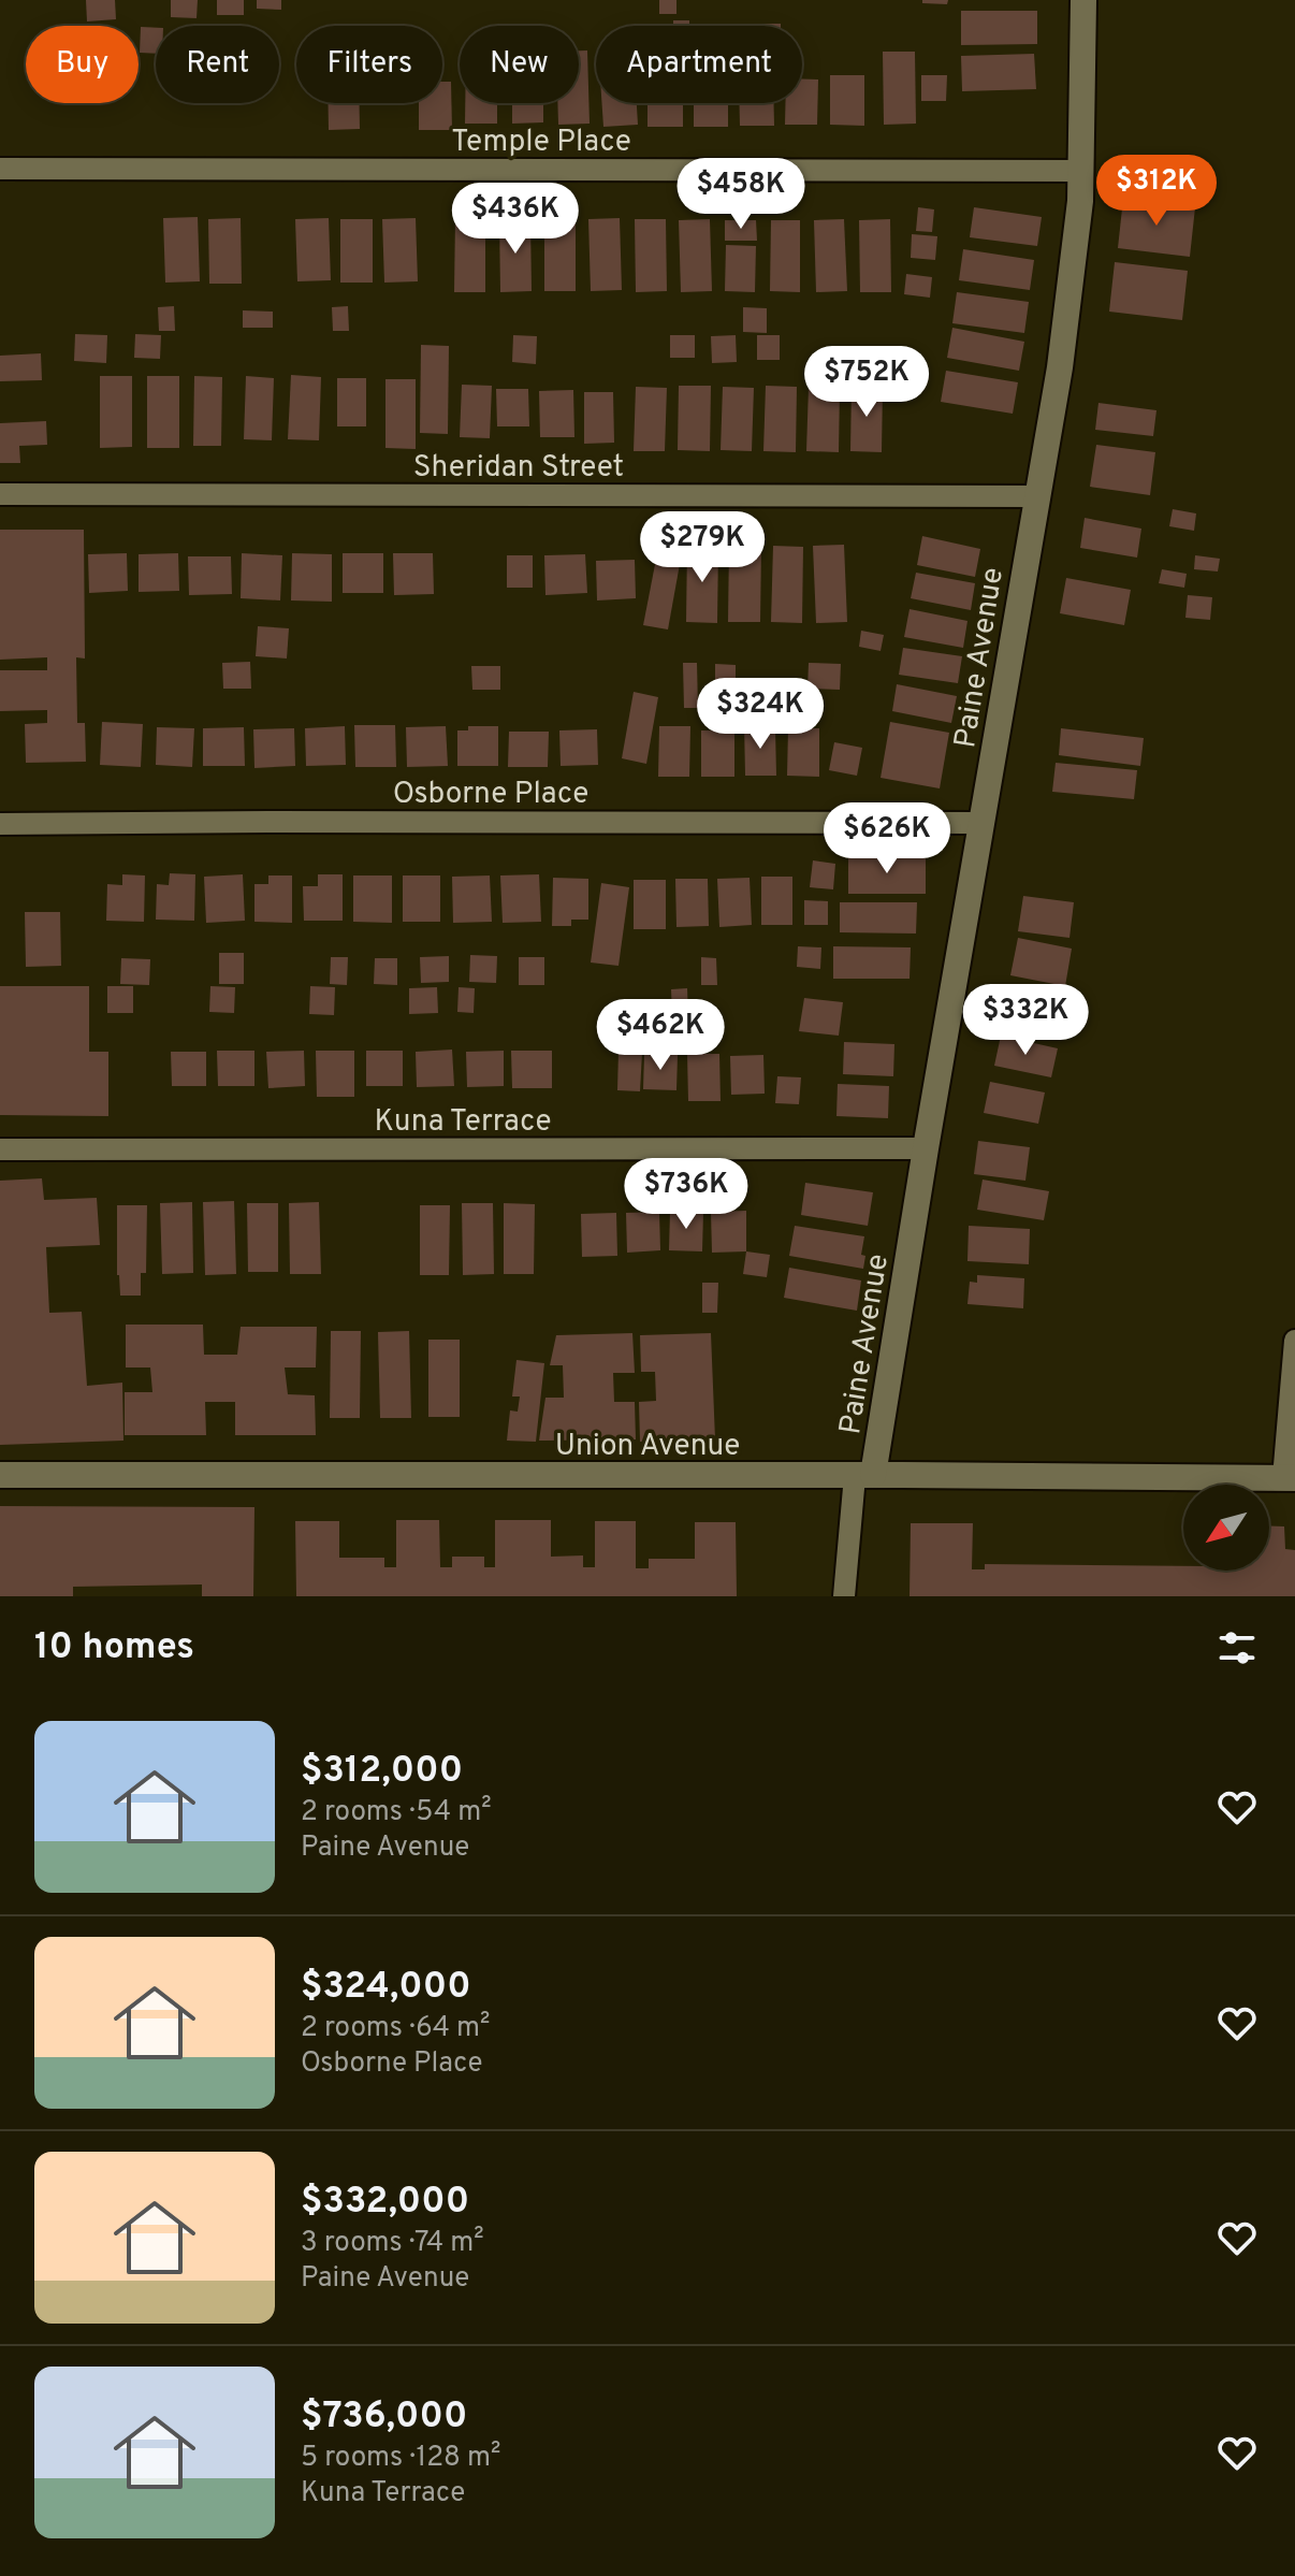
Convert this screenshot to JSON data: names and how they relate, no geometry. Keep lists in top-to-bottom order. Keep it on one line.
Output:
{"streets":{"street":["Temple Place","Sheridan Street","Paine Avenue","Osborne Place","Kuna Terrace","Union Avenue"]},"crossings":[["Temple Place","Paine Avenue"],["Sheridan Street","Paine Avenue"],["Paine Avenue","Osborne Place"],["Paine Avenue","Kuna Terrace"],["Paine Avenue","Union Avenue"]],"north":"bottom left","page":{"chip":["Buy","Rent","Filters","New","Apartment"],"price":["$312K","$458K","$436K","$752K","$279K","$324K","$626K","$332K","$462K","$736K"],"heading":"10 homes","list":[{"name":"$312,000","note":"2 rooms · 54 m² · Paine Avenue"},{"name":"$324,000","note":"2 rooms · 64 m² · Osborne Place"},{"name":"$332,000","note":"3 rooms · 74 m² · Paine Avenue"},{"name":"$736,000","note":"5 rooms · 128 m² · Kuna Terrace"}]}}
